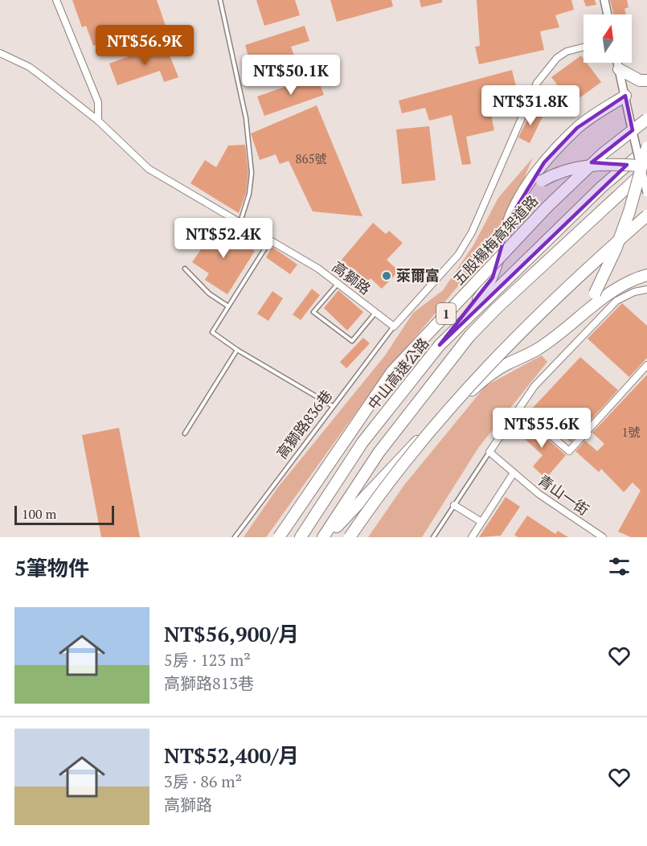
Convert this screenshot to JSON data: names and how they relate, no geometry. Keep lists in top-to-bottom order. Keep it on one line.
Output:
{"streets":{"highway":["五股楊梅高架道路","1","中山高速公路"],"street":["高獅路","青山一街"],"lane":["高獅路836巷"]},"crossings":[["高獅路","高獅路836巷"]],"places":["萊爾富"],"house_numbers":["865號","1號"],"scale_bar":"100 m","north":"top","page":{"price":["NT$56.9K","NT$50.1K","NT$31.8K","NT$52.4K","NT$55.6K"],"scale":"100 m","heading":"5筆物件","list":[{"name":"NT$56,900/月","note":"5房 · 123 m² · 高獅路813巷"},{"name":"NT$52,400/月","note":"3房 · 86 m² · 高獅路"}]}}
